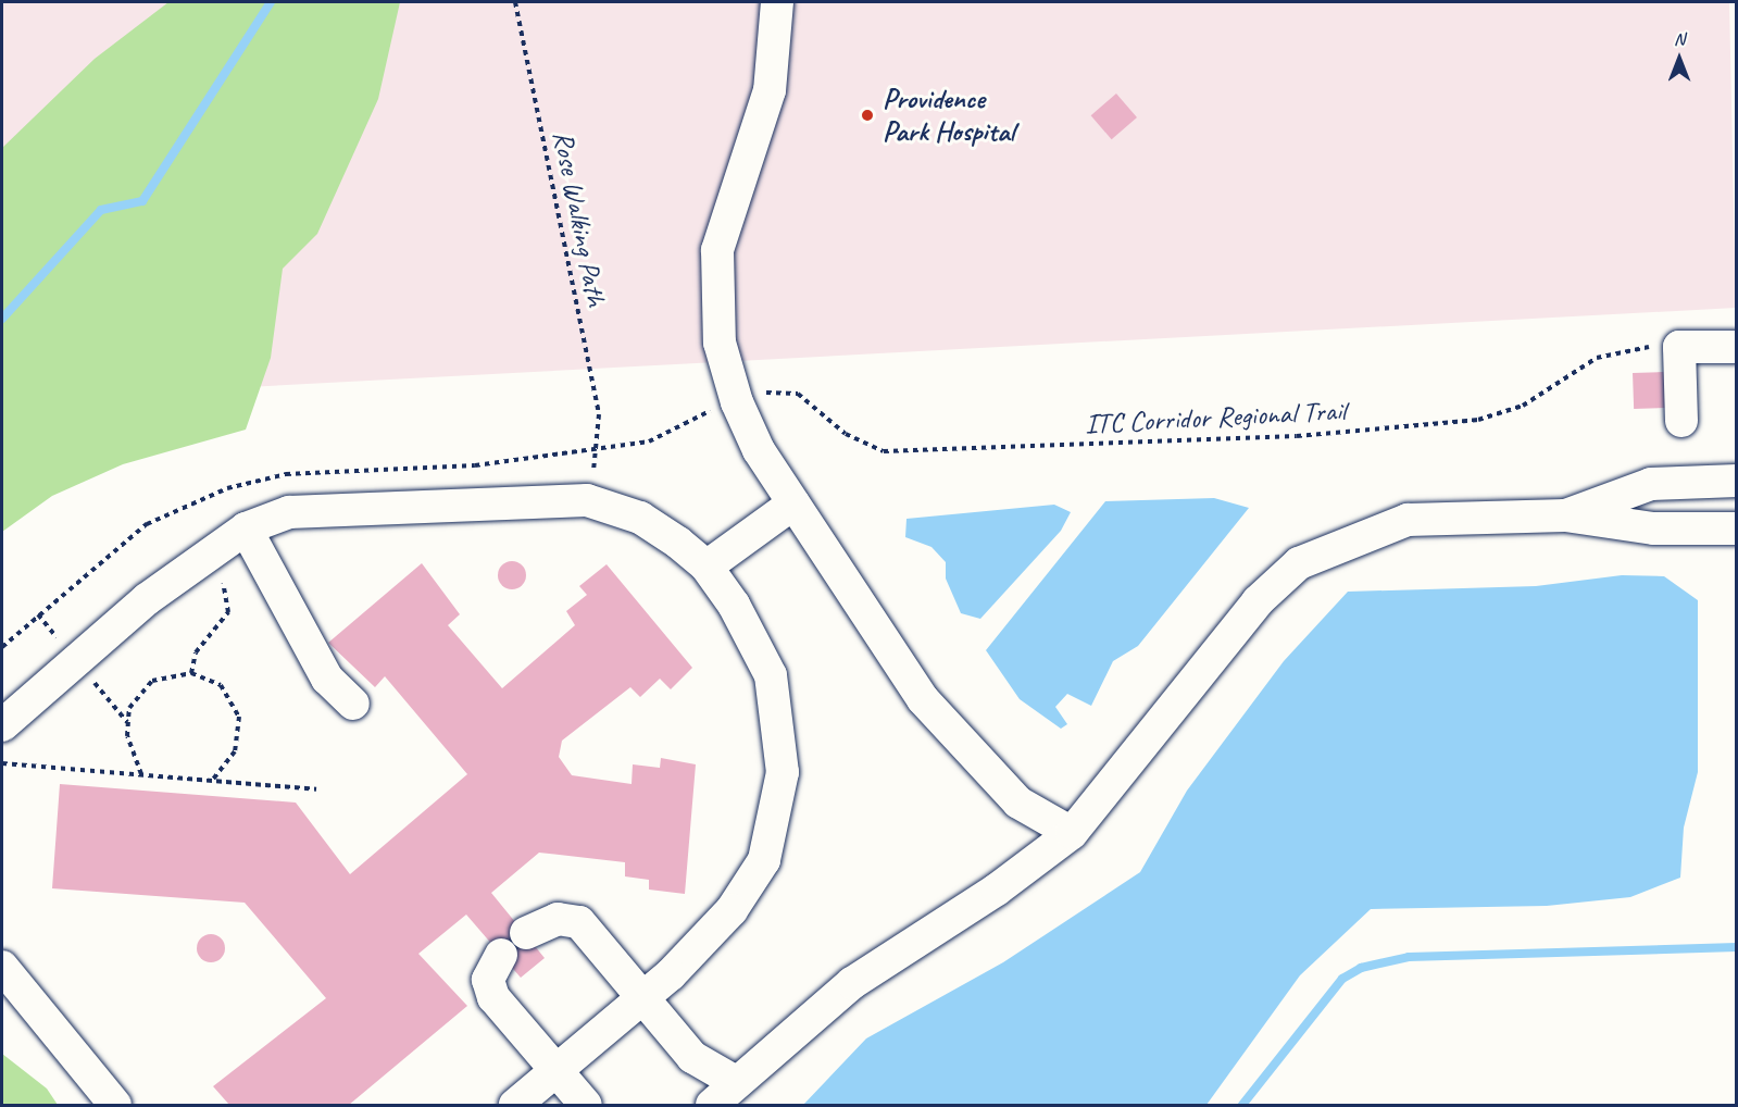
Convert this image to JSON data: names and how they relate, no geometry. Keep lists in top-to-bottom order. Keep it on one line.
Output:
{"streets":{"path":["Rose Walking Path","ITC Corridor Regional Trail"]},"places":["Providence Park Hospital"],"north":"top"}
